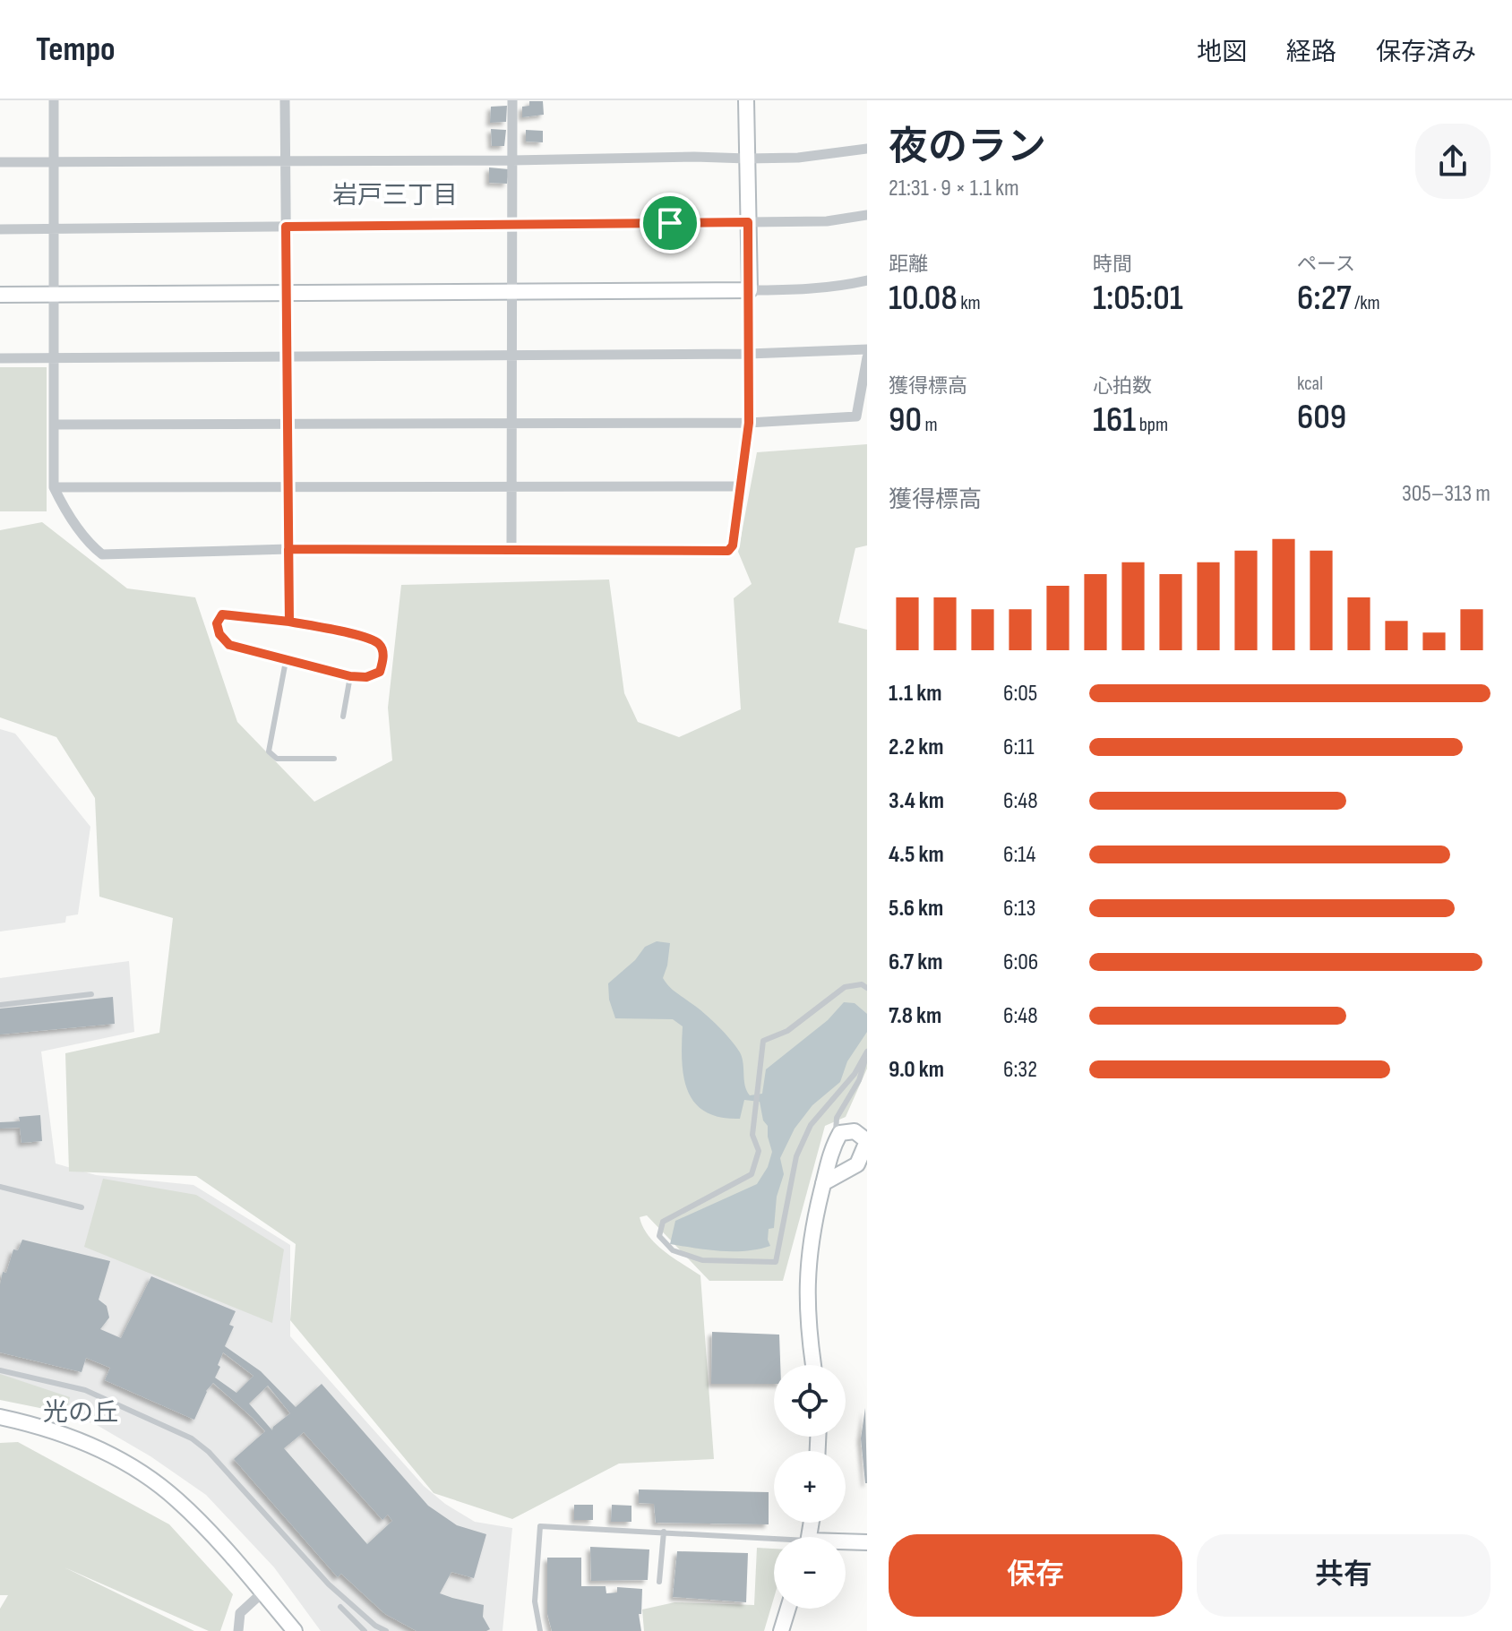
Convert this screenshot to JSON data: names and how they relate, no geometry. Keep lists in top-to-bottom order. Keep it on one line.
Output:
{"districts":["岩戸三丁目","光の丘"],"page":{"header":"Tempo","nav":["地図","経路","保存済み"],"heading":["夜のラン","21:31 · 9 × 1.1 km"],"stats":[["距離","10.08 km"],["時間","1:05:01"],["ペース","6:27 /km"],["獲得標高","90 m"],["心拍数","161 bpm"],["kcal","609"]],"chart":["獲得標高","305–313 m"],"list":[{"name":"1.1 km","note":"6:05"},{"name":"2.2 km","note":"6:11"},{"name":"3.4 km","note":"6:48"},{"name":"4.5 km","note":"6:14"},{"name":"5.6 km","note":"6:13"},{"name":"6.7 km","note":"6:06"},{"name":"7.8 km","note":"6:48"},{"name":"9.0 km","note":"6:32"}],"map_buttons":["+","−"],"buttons":["保存","共有"]}}
